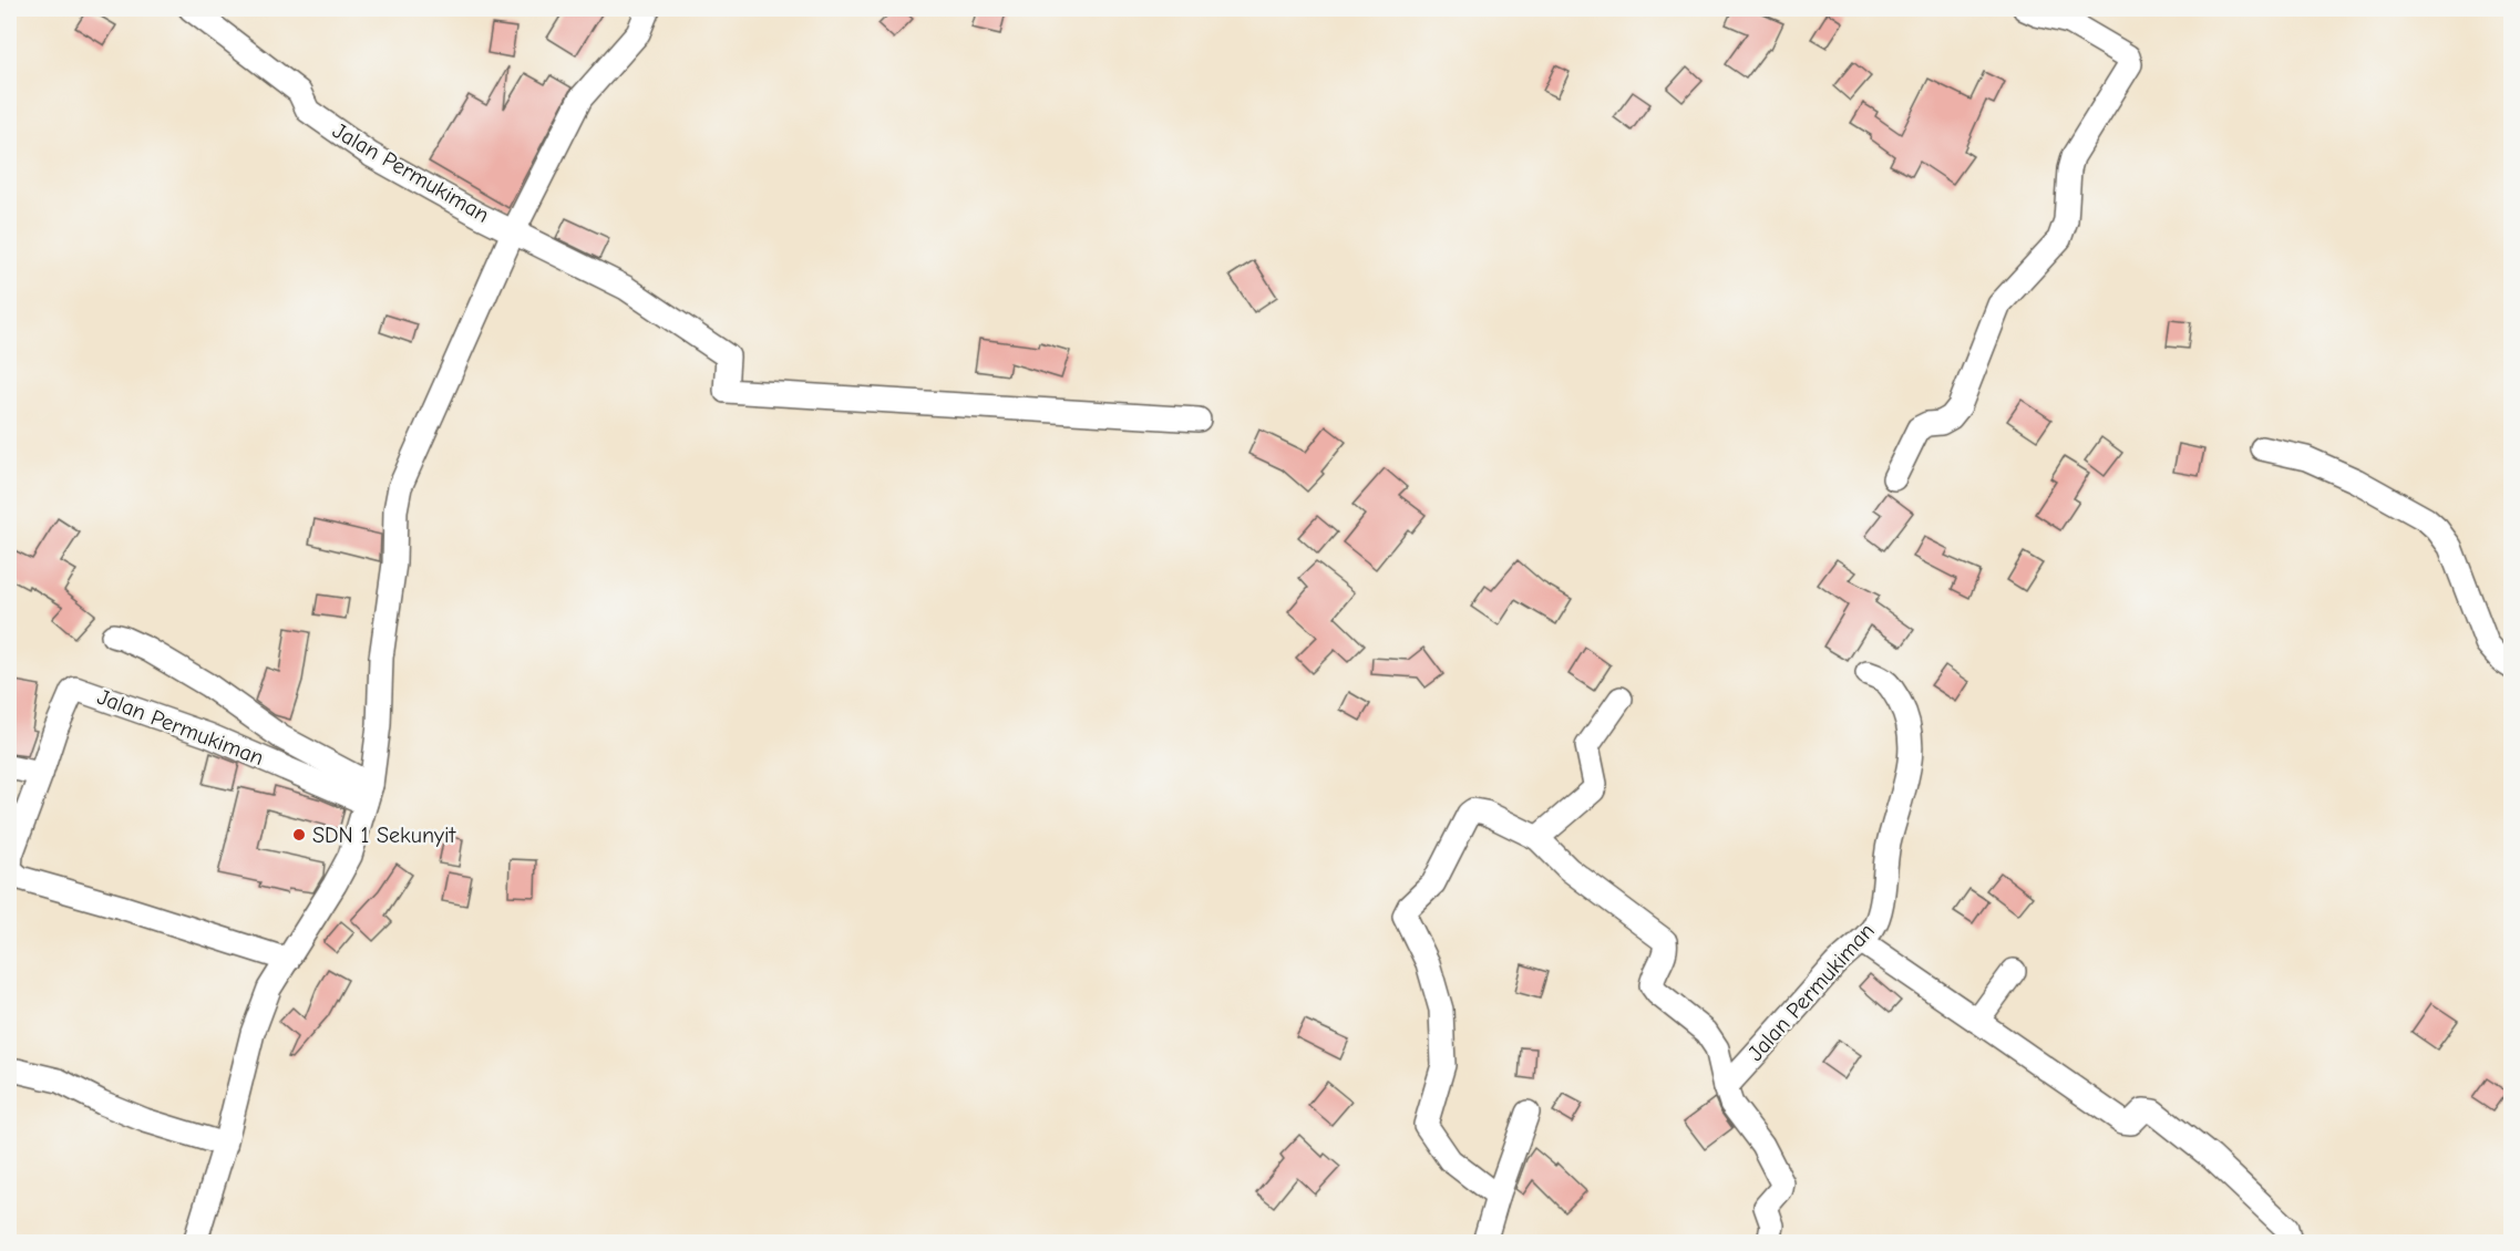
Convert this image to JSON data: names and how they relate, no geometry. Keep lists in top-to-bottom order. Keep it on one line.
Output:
{"streets":{"street":["Jalan Permukiman"]},"places":["SDN 1 Sekunyit"]}
